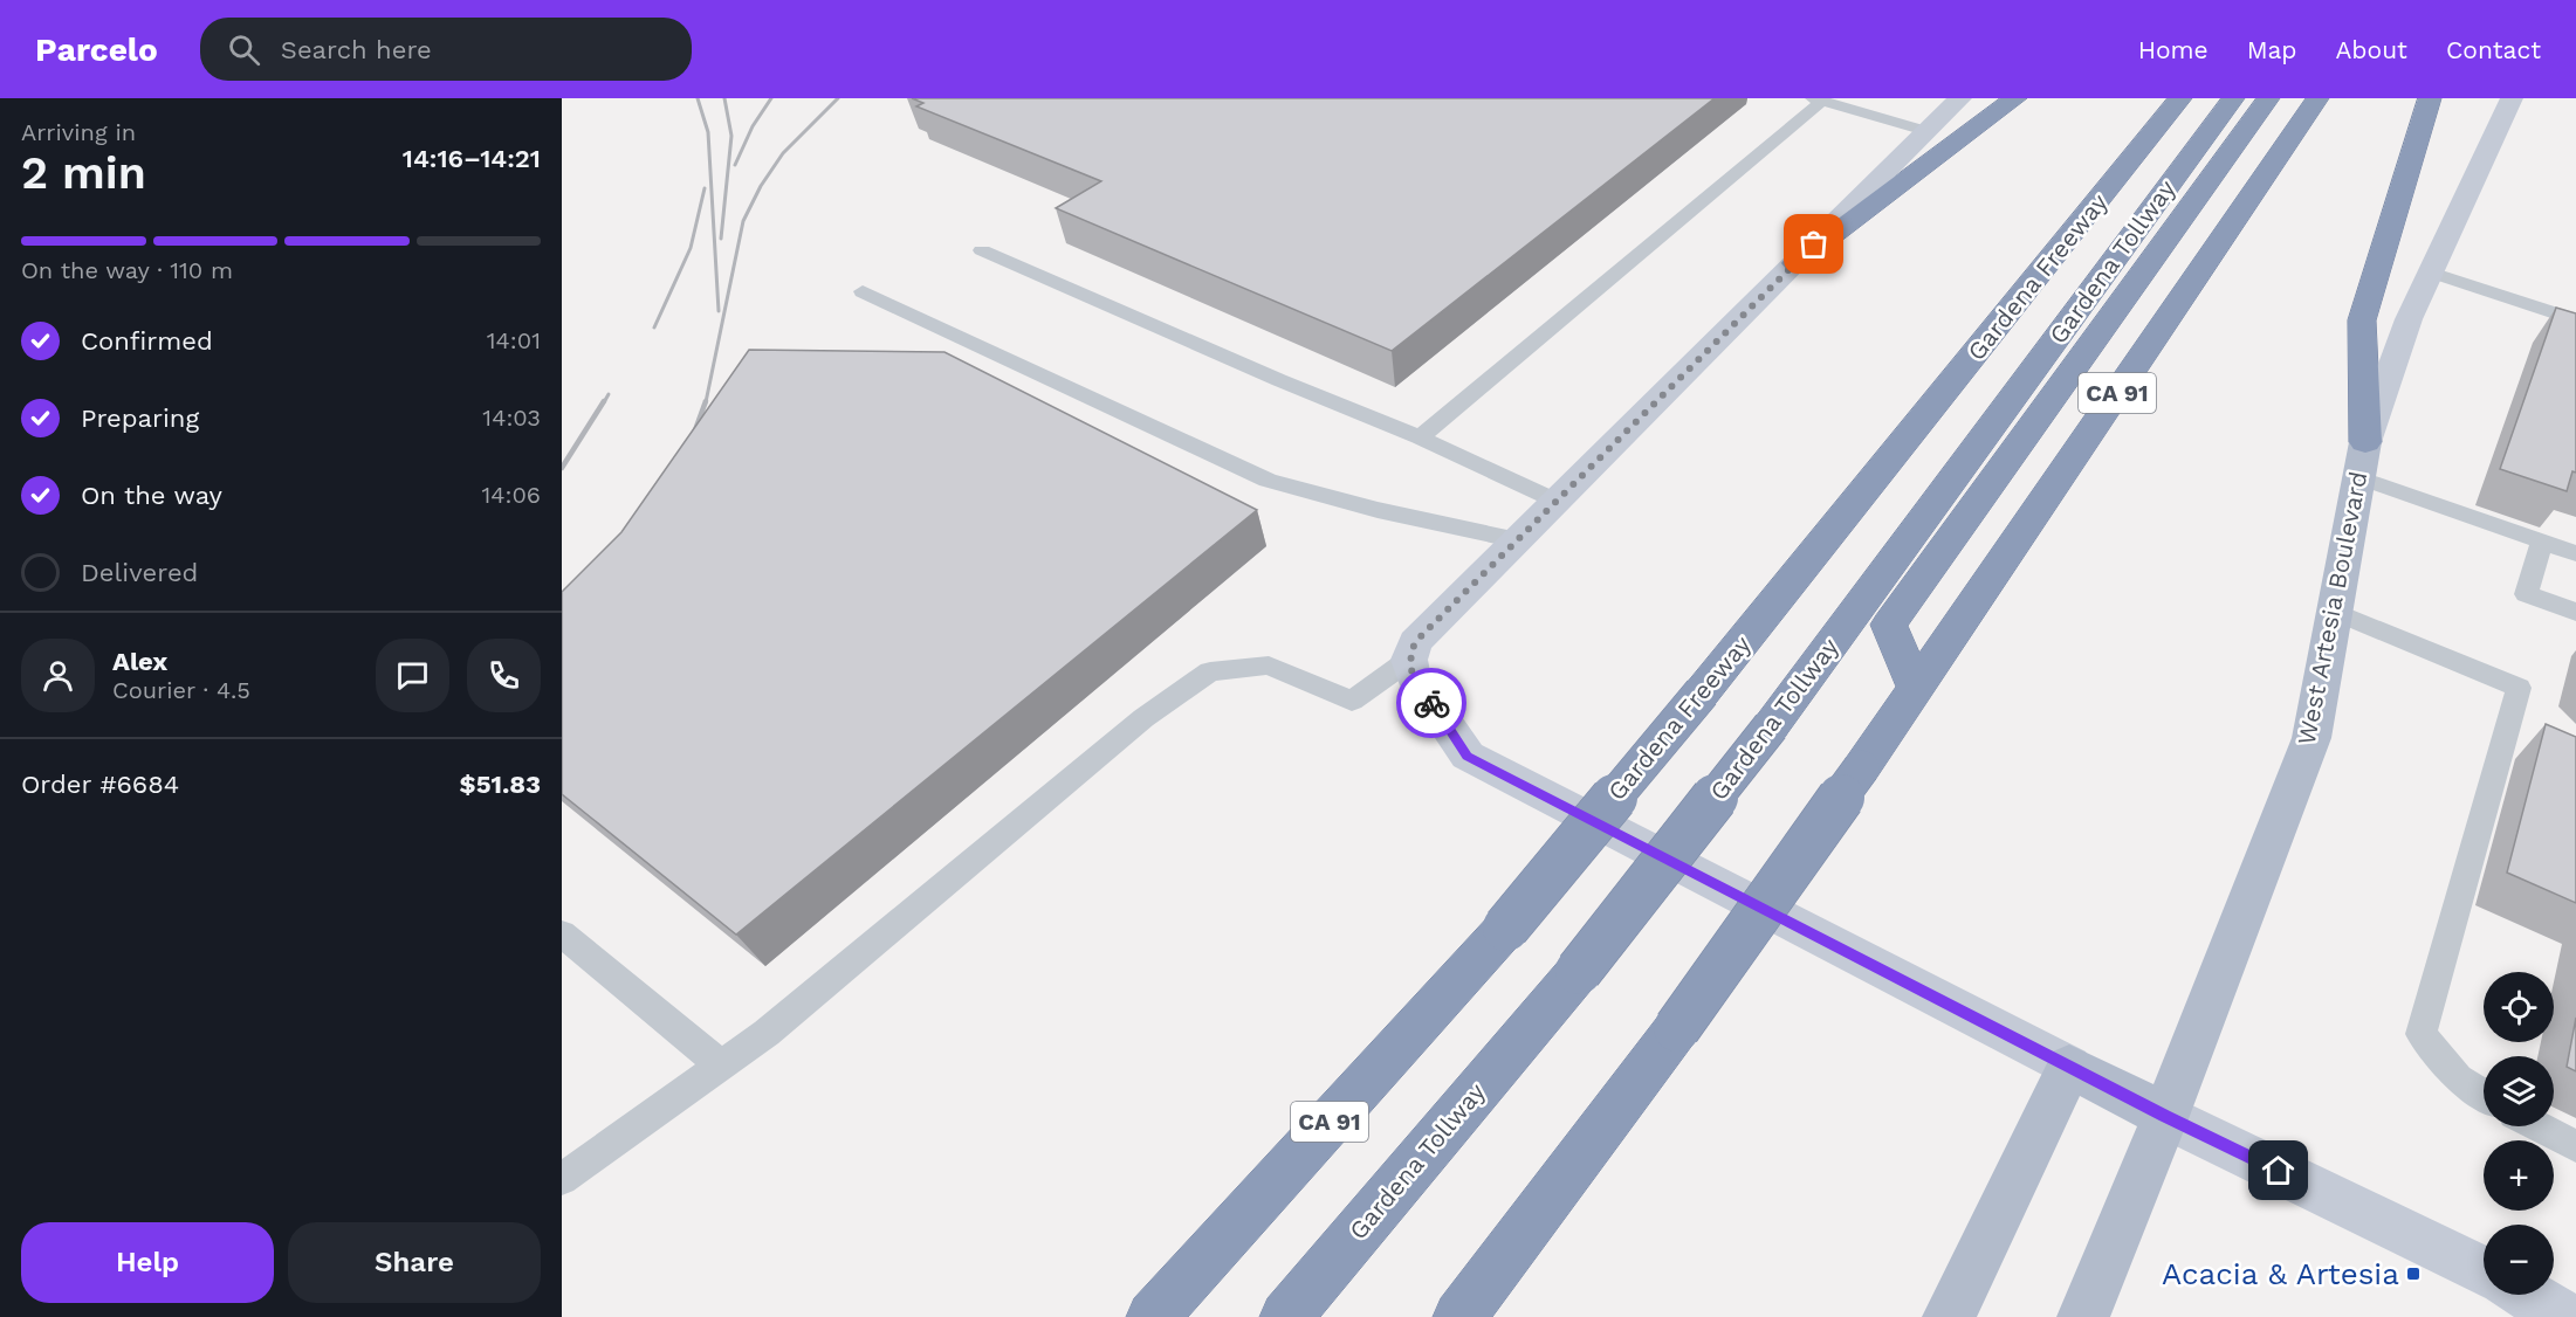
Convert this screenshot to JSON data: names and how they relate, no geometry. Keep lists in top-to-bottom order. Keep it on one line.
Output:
{"streets":{"highway":["Gardena Tollway","Gardena Freeway","CA 91"],"main road":["West Artesia Boulevard"]},"crossings":[["Gardena Tollway","CA 91"]],"places":{"transit":["Acacia & Artesia"]},"page":{"header":"Parcelo","search":"Search here","nav":["Home","Map","About","Contact"],"heading":["2 min","Arriving in","14:16–14:21"],"panel":["Alex","Courier · 4.5","Order #6684","$51.83"],"bar":"On the way · 110 m","list":[["Confirmed","14:01"],["Preparing","14:03"],["On the way","14:06"],"Delivered"],"map_buttons":["+","−"],"buttons":["Help","Share"]}}
